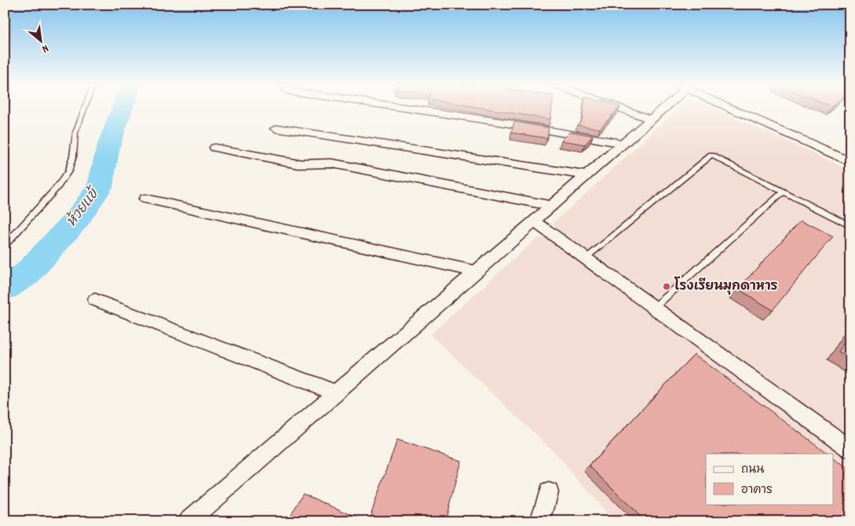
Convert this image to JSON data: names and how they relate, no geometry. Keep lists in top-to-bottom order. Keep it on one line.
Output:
{"water":["ห้วยแข้"],"places":["โรงเรียนมุกดาหาร"],"legend":["ถนน","อาคาร"],"north":"bottom right"}
